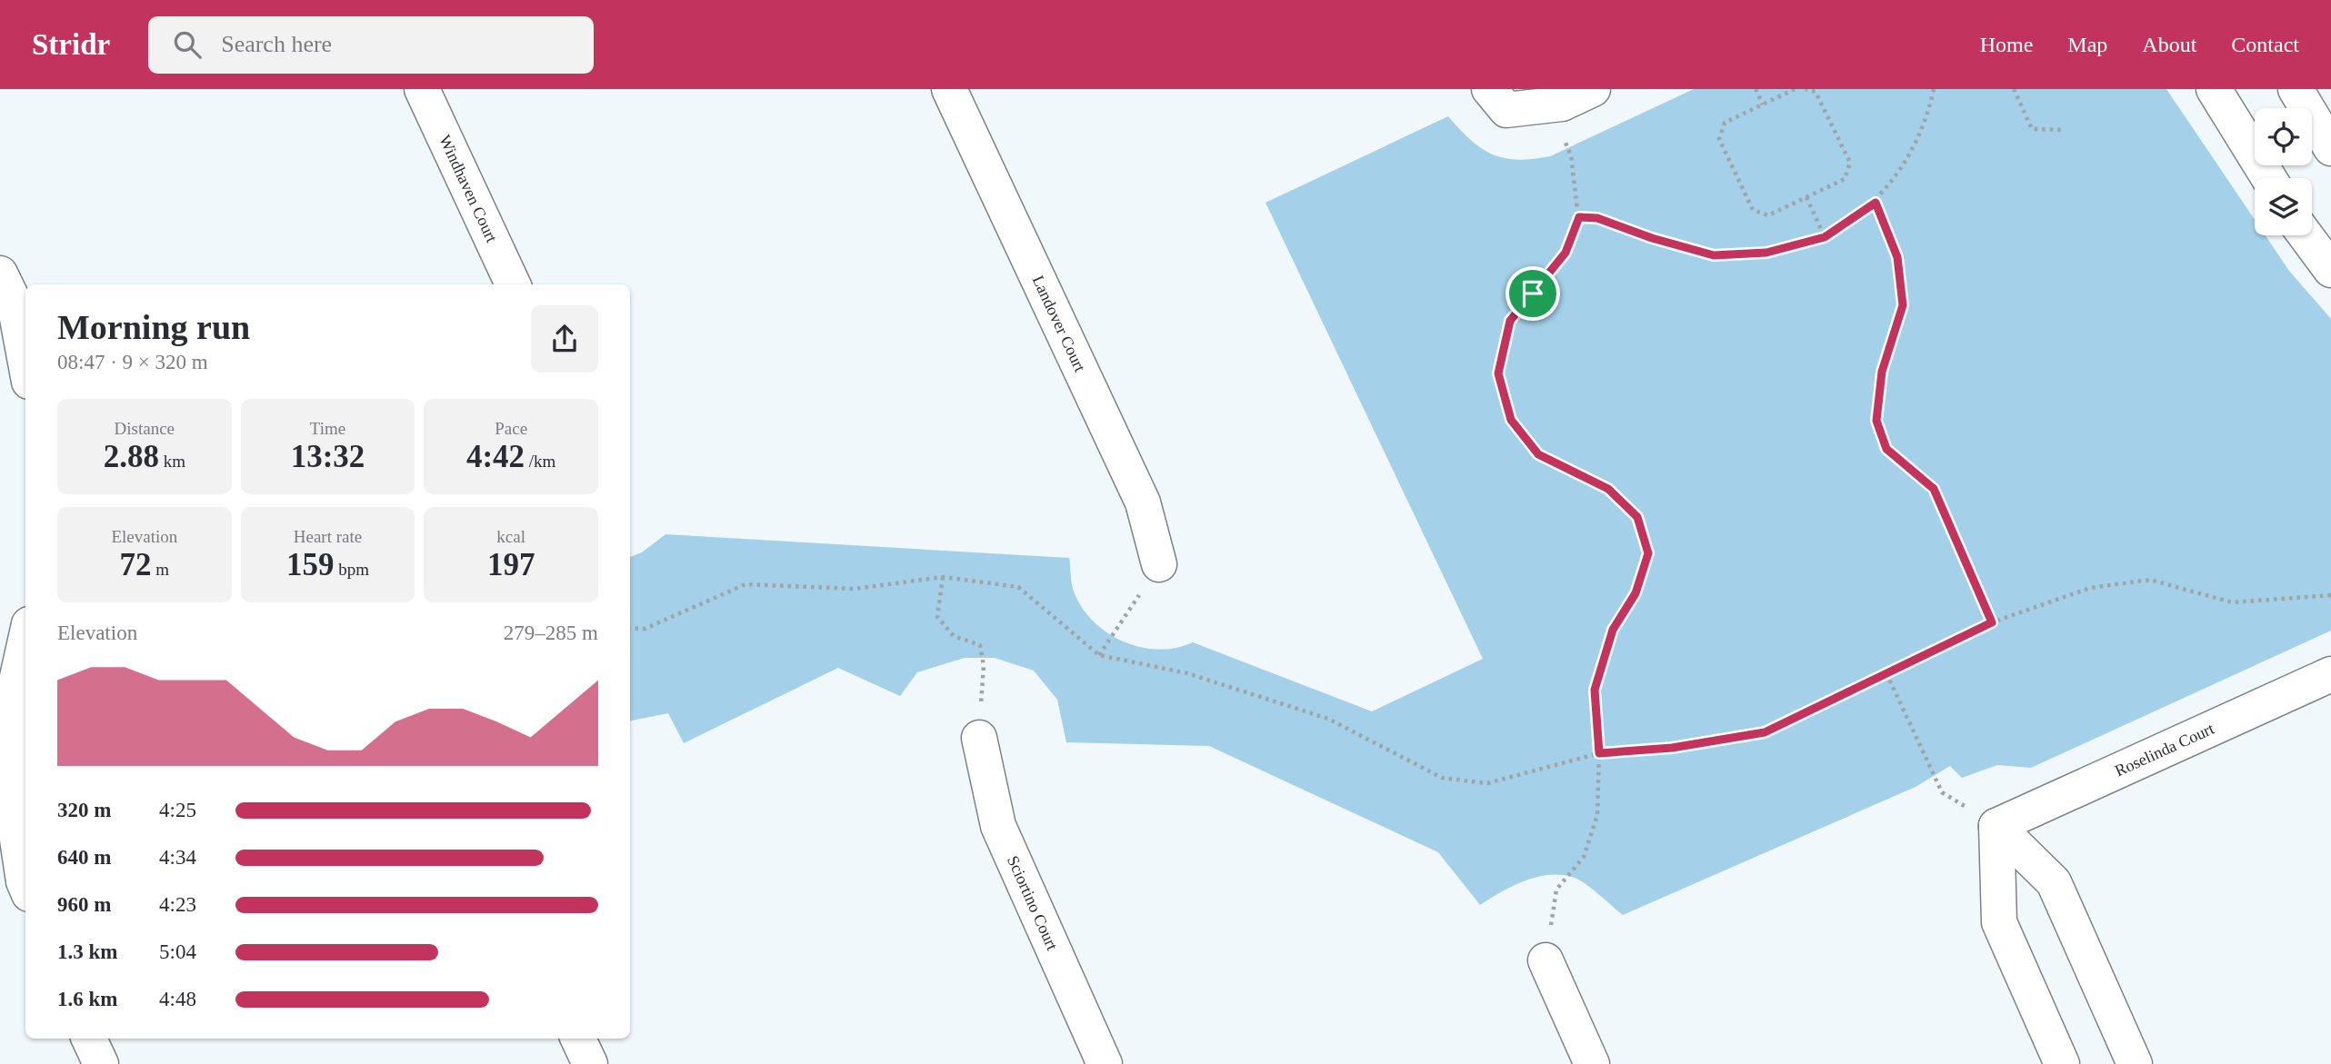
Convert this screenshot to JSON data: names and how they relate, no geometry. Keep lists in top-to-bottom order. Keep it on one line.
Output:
{"streets":{"street":["Windhaven Court","Landover Court","Roselinda Court","Sciortino Court"]},"page":{"header":"Stridr","search":"Search here","nav":["Home","Map","About","Contact"],"heading":["Morning run","08:47 · 9 × 320 m"],"stats":[["Distance","2.88 km"],["Time","13:32"],["Pace","4:42 /km"],["Elevation","72 m"],["Heart rate","159 bpm"],["kcal","197"]],"chart":["Elevation","279–285 m"],"list":[{"name":"320 m","note":"4:25"},{"name":"640 m","note":"4:34"},{"name":"960 m","note":"4:23"},{"name":"1.3 km","note":"5:04"},{"name":"1.6 km","note":"4:48"}]}}
